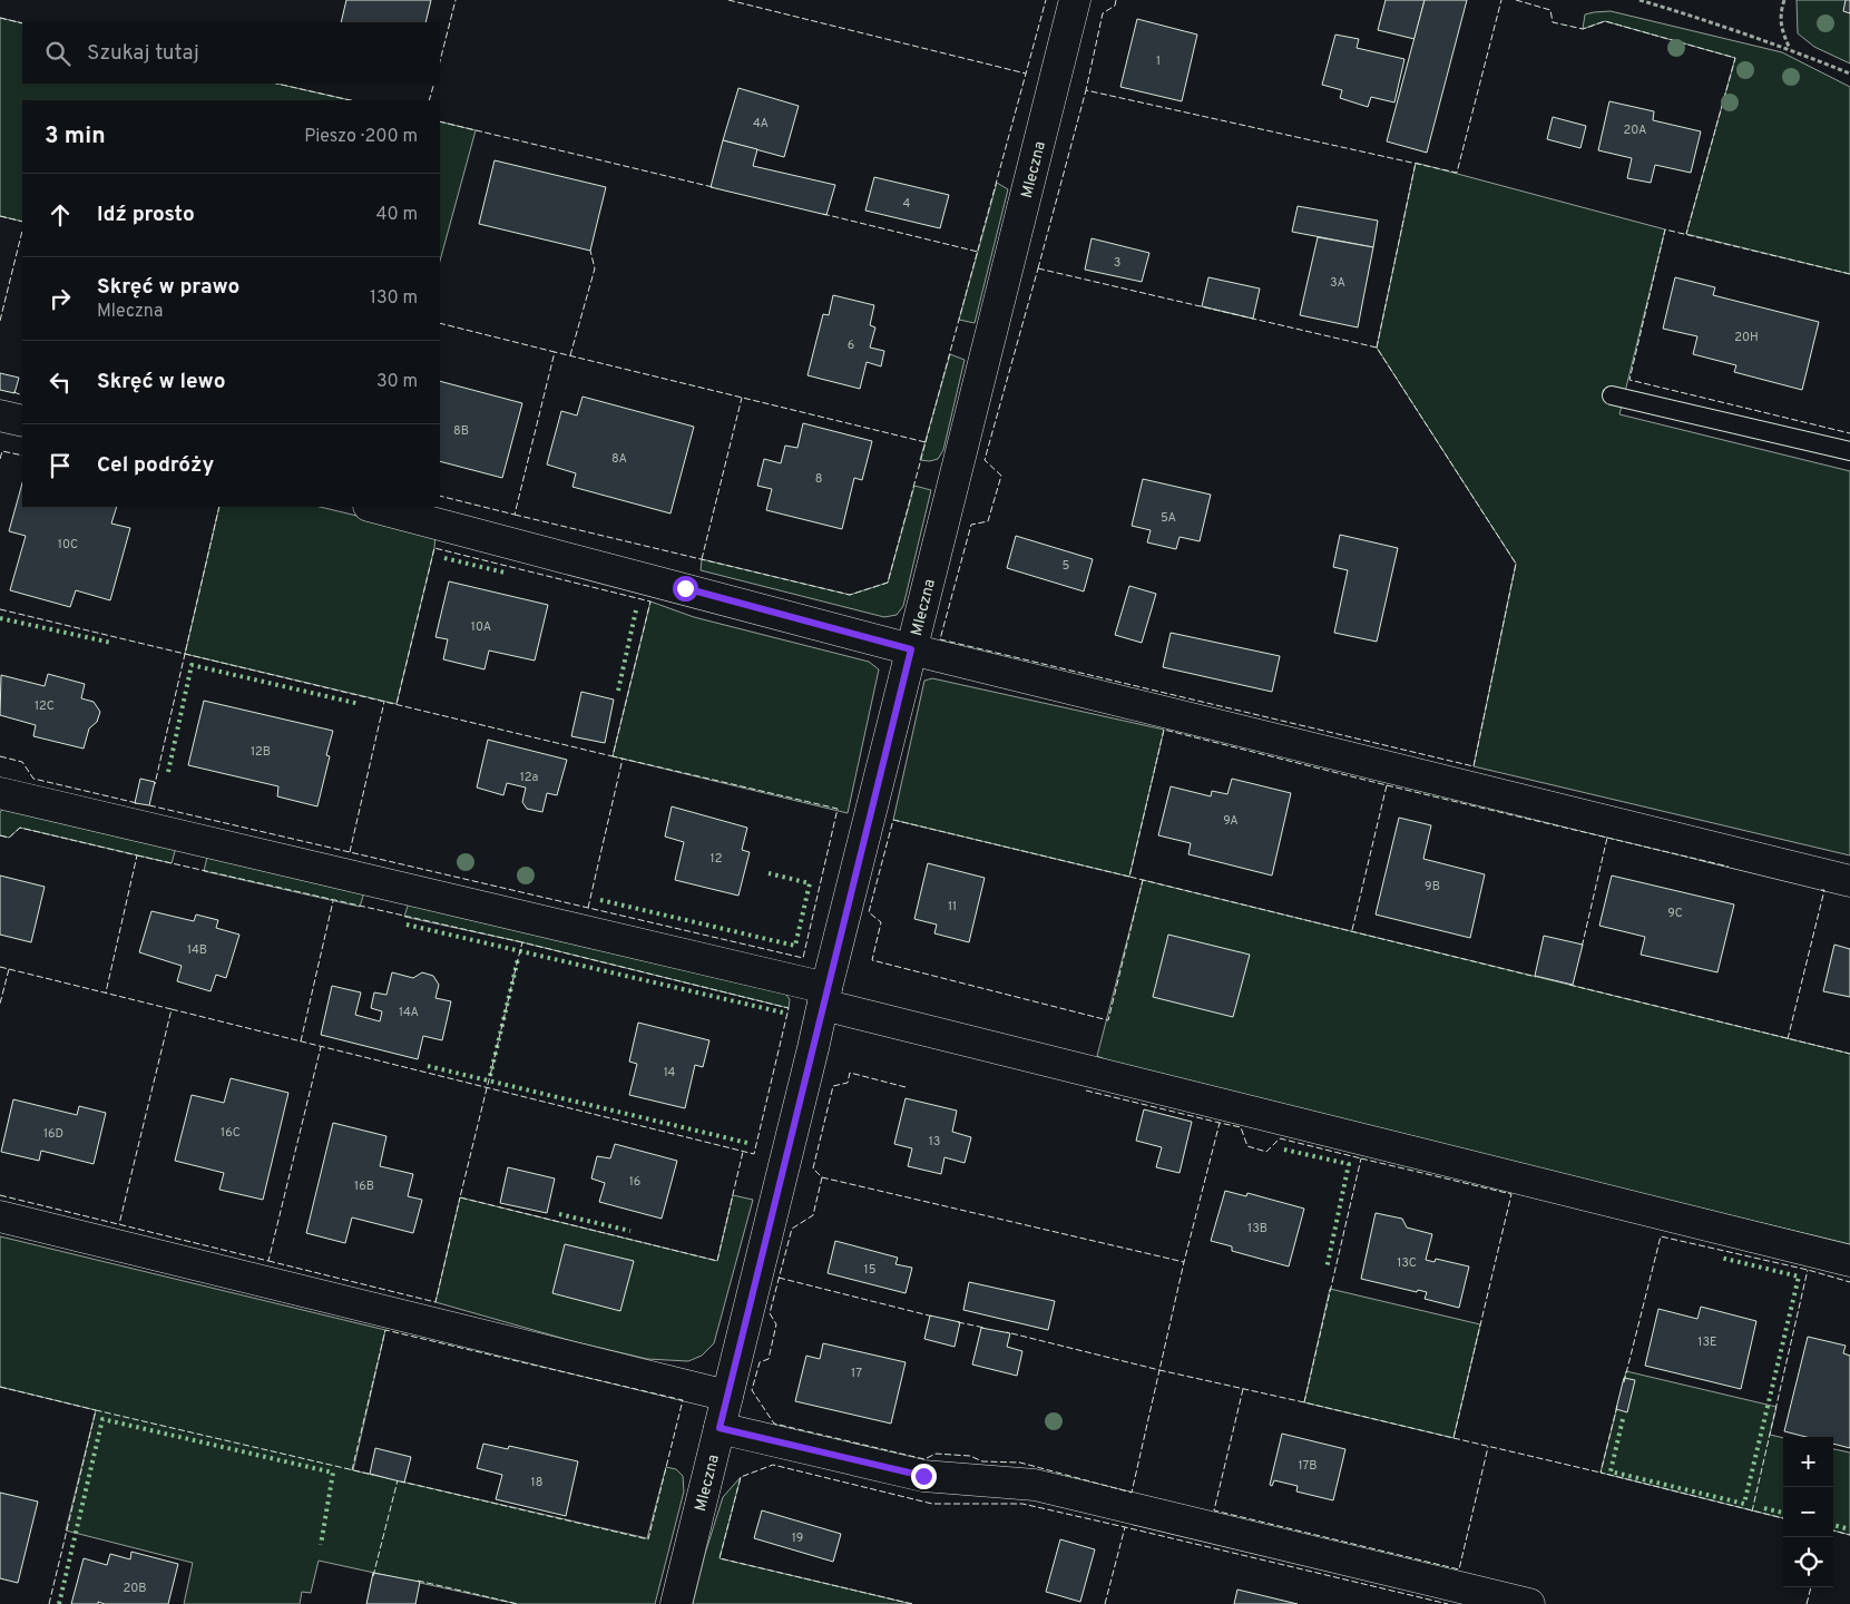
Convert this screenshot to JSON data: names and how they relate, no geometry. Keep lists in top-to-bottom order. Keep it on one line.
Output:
{"streets":{"street":["Mleczna"]},"house_numbers":["1","4A","20A","4","3","3A","20H","6","8B","8A","8","5A","10C","5","10A","12C","12B","12a","9A","12","9B","11","9C","14B","14A","14","16C","16D","13","16","16B","13B","13C","15","13E","17","17B","18","19","20B"],"page":{"search":"Szukaj tutaj","heading":["3 min","Pieszo · 200 m"],"list":[["Idź prosto","40 m"],["Skręć w prawo","Mleczna","130 m"],["Skręć w lewo","30 m"],"Cel podróży"],"map_buttons":["+","−"]}}
